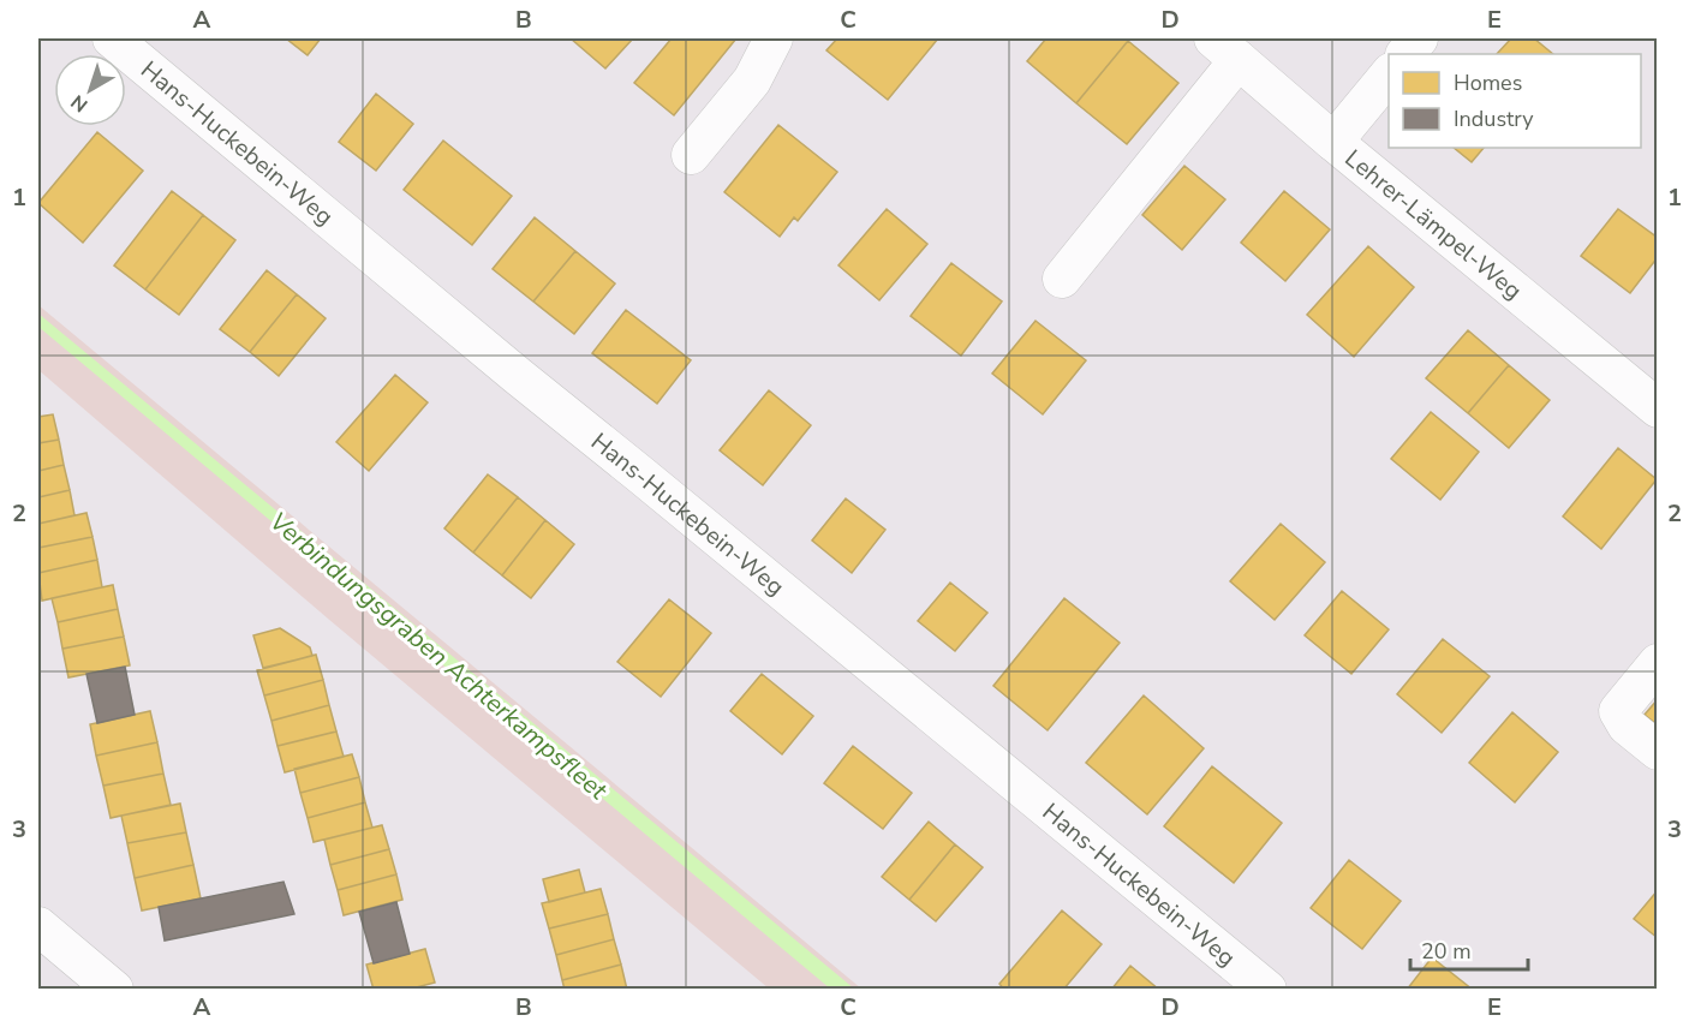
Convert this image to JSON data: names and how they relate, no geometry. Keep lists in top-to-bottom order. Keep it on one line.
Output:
{"streets":{"street":["Hans-Huckebein-Weg","Lehrer-Lämpel-Weg"]},"water":["Verbindungsgraben Achterkampsfleet"],"legend":["Homes","Industry"],"scale_bar":"20 m","north":"bottom left","grid":{"columns":["A","B","C","D","E"],"rows":["1","2","3"]}}
